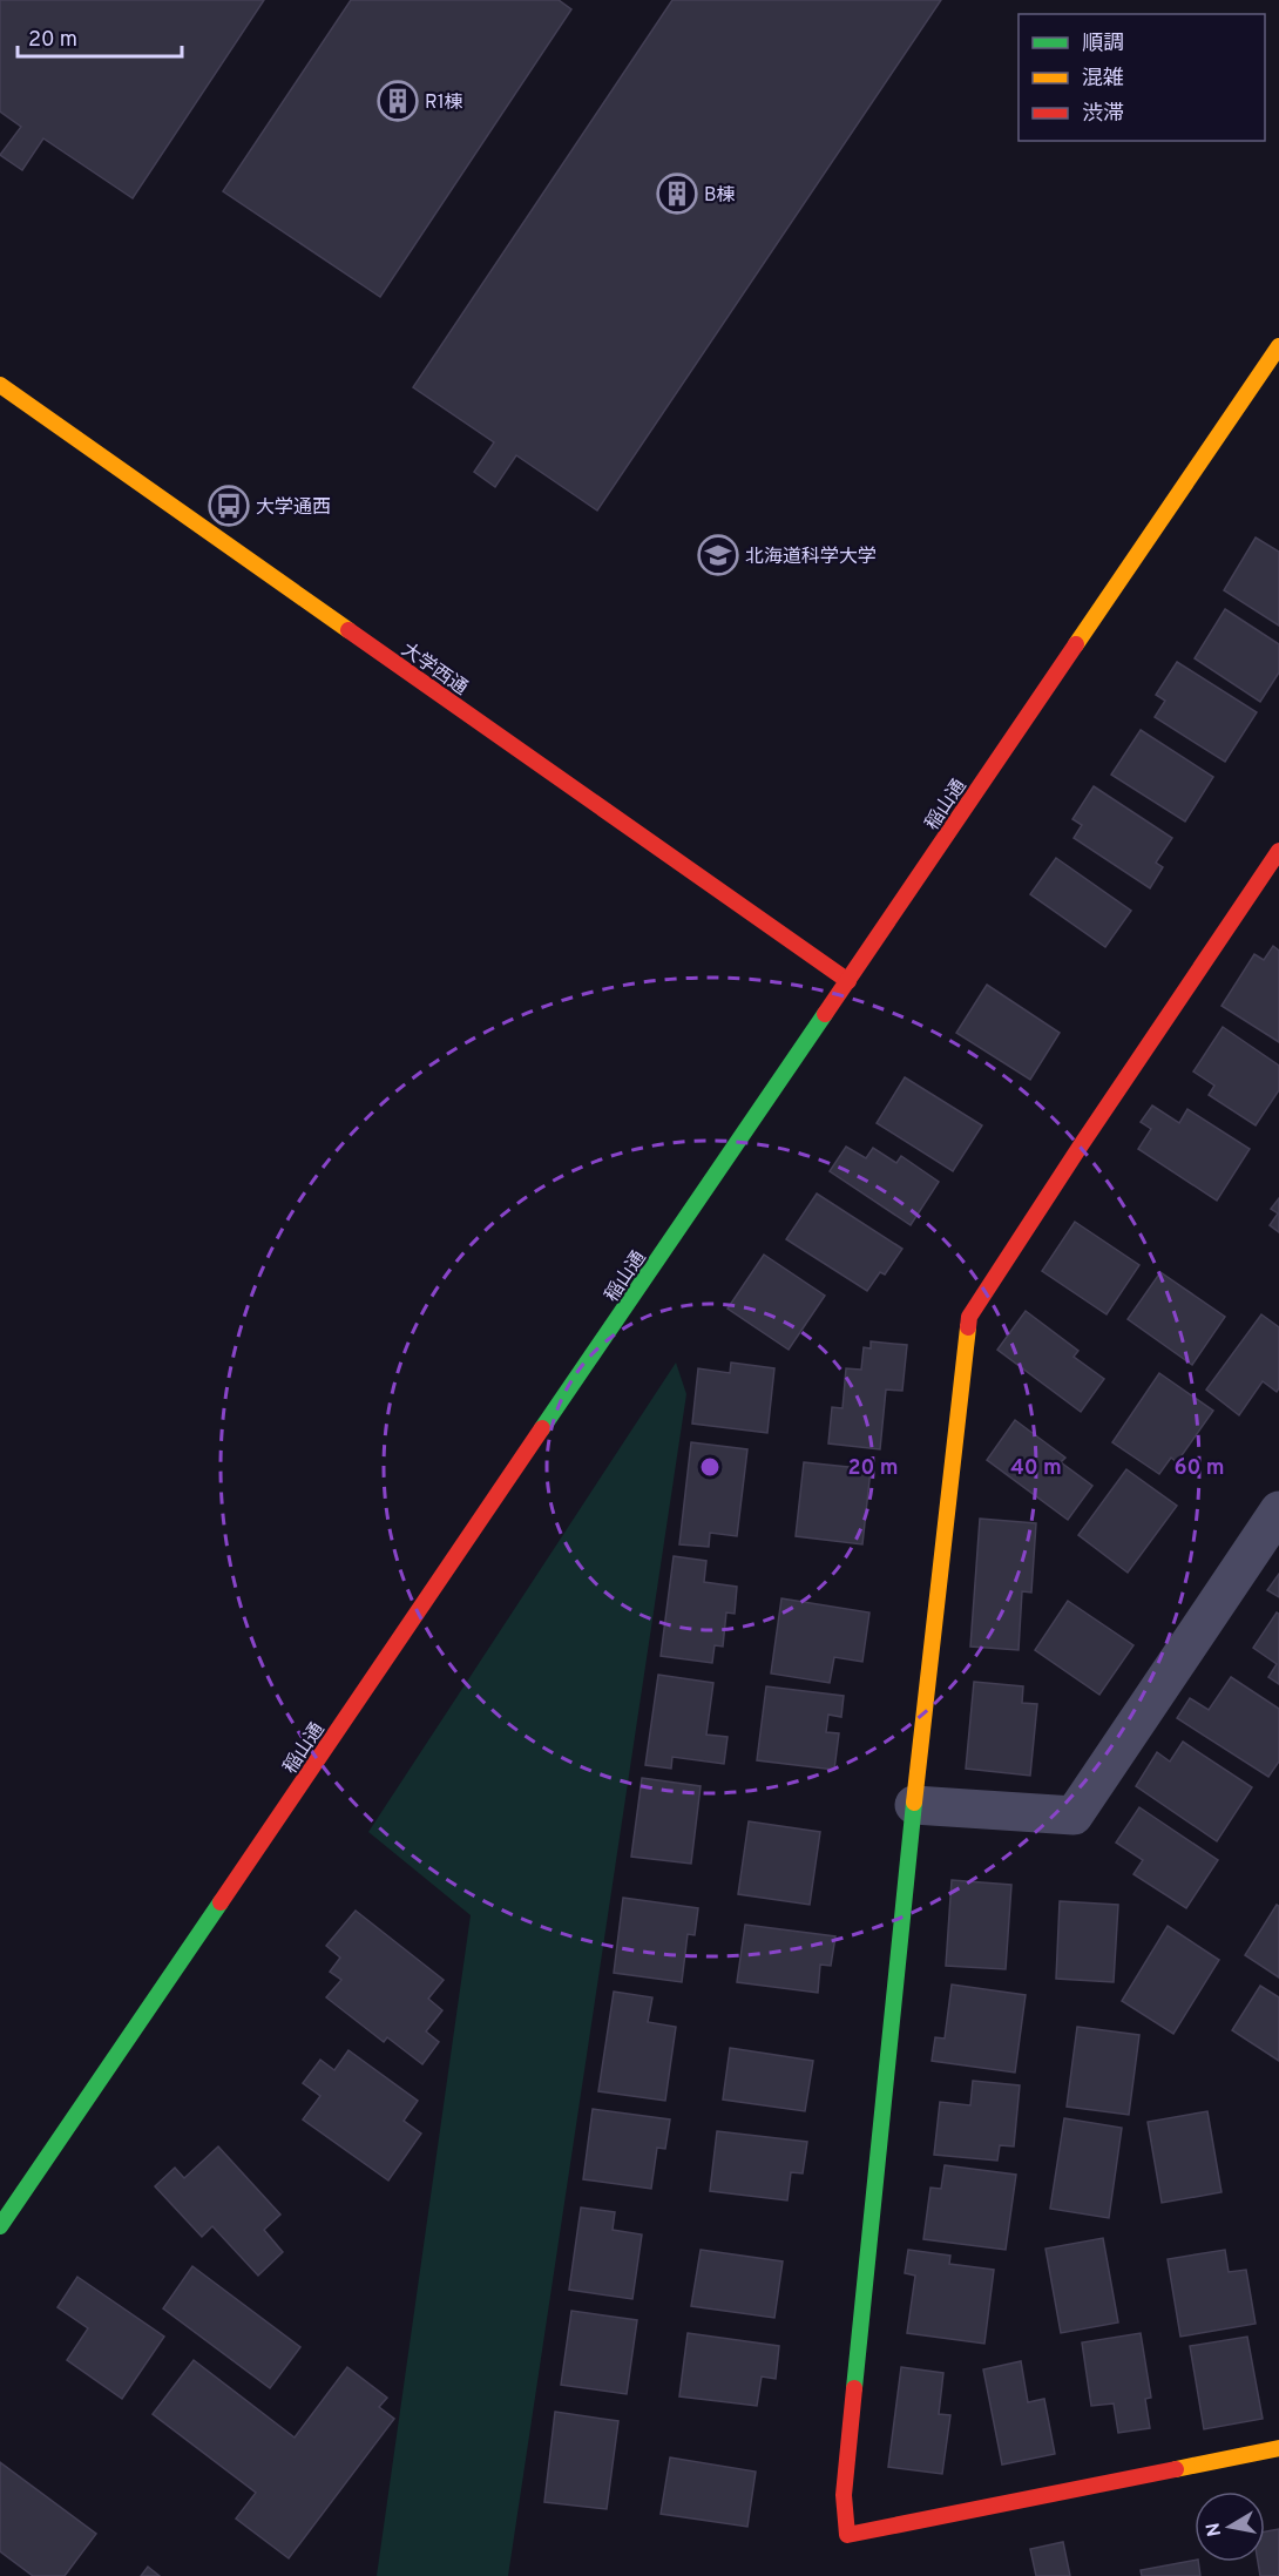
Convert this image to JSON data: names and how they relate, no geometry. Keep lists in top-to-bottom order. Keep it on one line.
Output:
{"streets":{"street":["大学西通","稲山通"]},"crossings":[["大学西通","稲山通"]],"places":{"building":["R1棟","B棟"],"bus stop":["大学通西"],"school or university":["北海道科学大学"]},"legend":["順調","混雑","渋滞"],"scale_bar":"20 m","north":"left","rings":["20 m","40 m","60 m"]}
